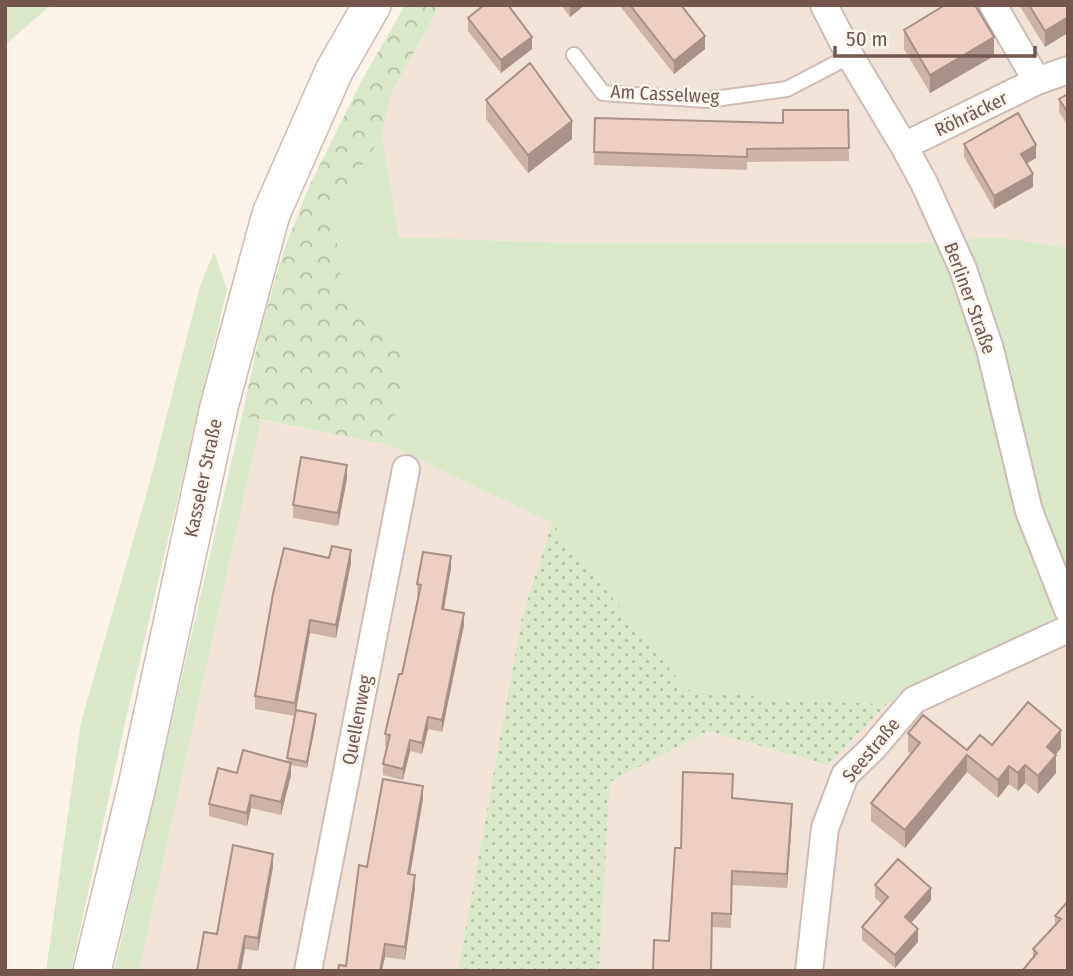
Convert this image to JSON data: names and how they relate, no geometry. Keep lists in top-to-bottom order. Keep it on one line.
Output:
{"streets":{"main road":["Kasseler Straße"],"street":["Röhräcker","Berliner Straße","Quellenweg","Seestraße"],"lane":["Am Casselweg"]},"crossings":[["Am Casselweg","Berliner Straße"],["Röhräcker","Berliner Straße"]],"scale_bar":"50 m"}
